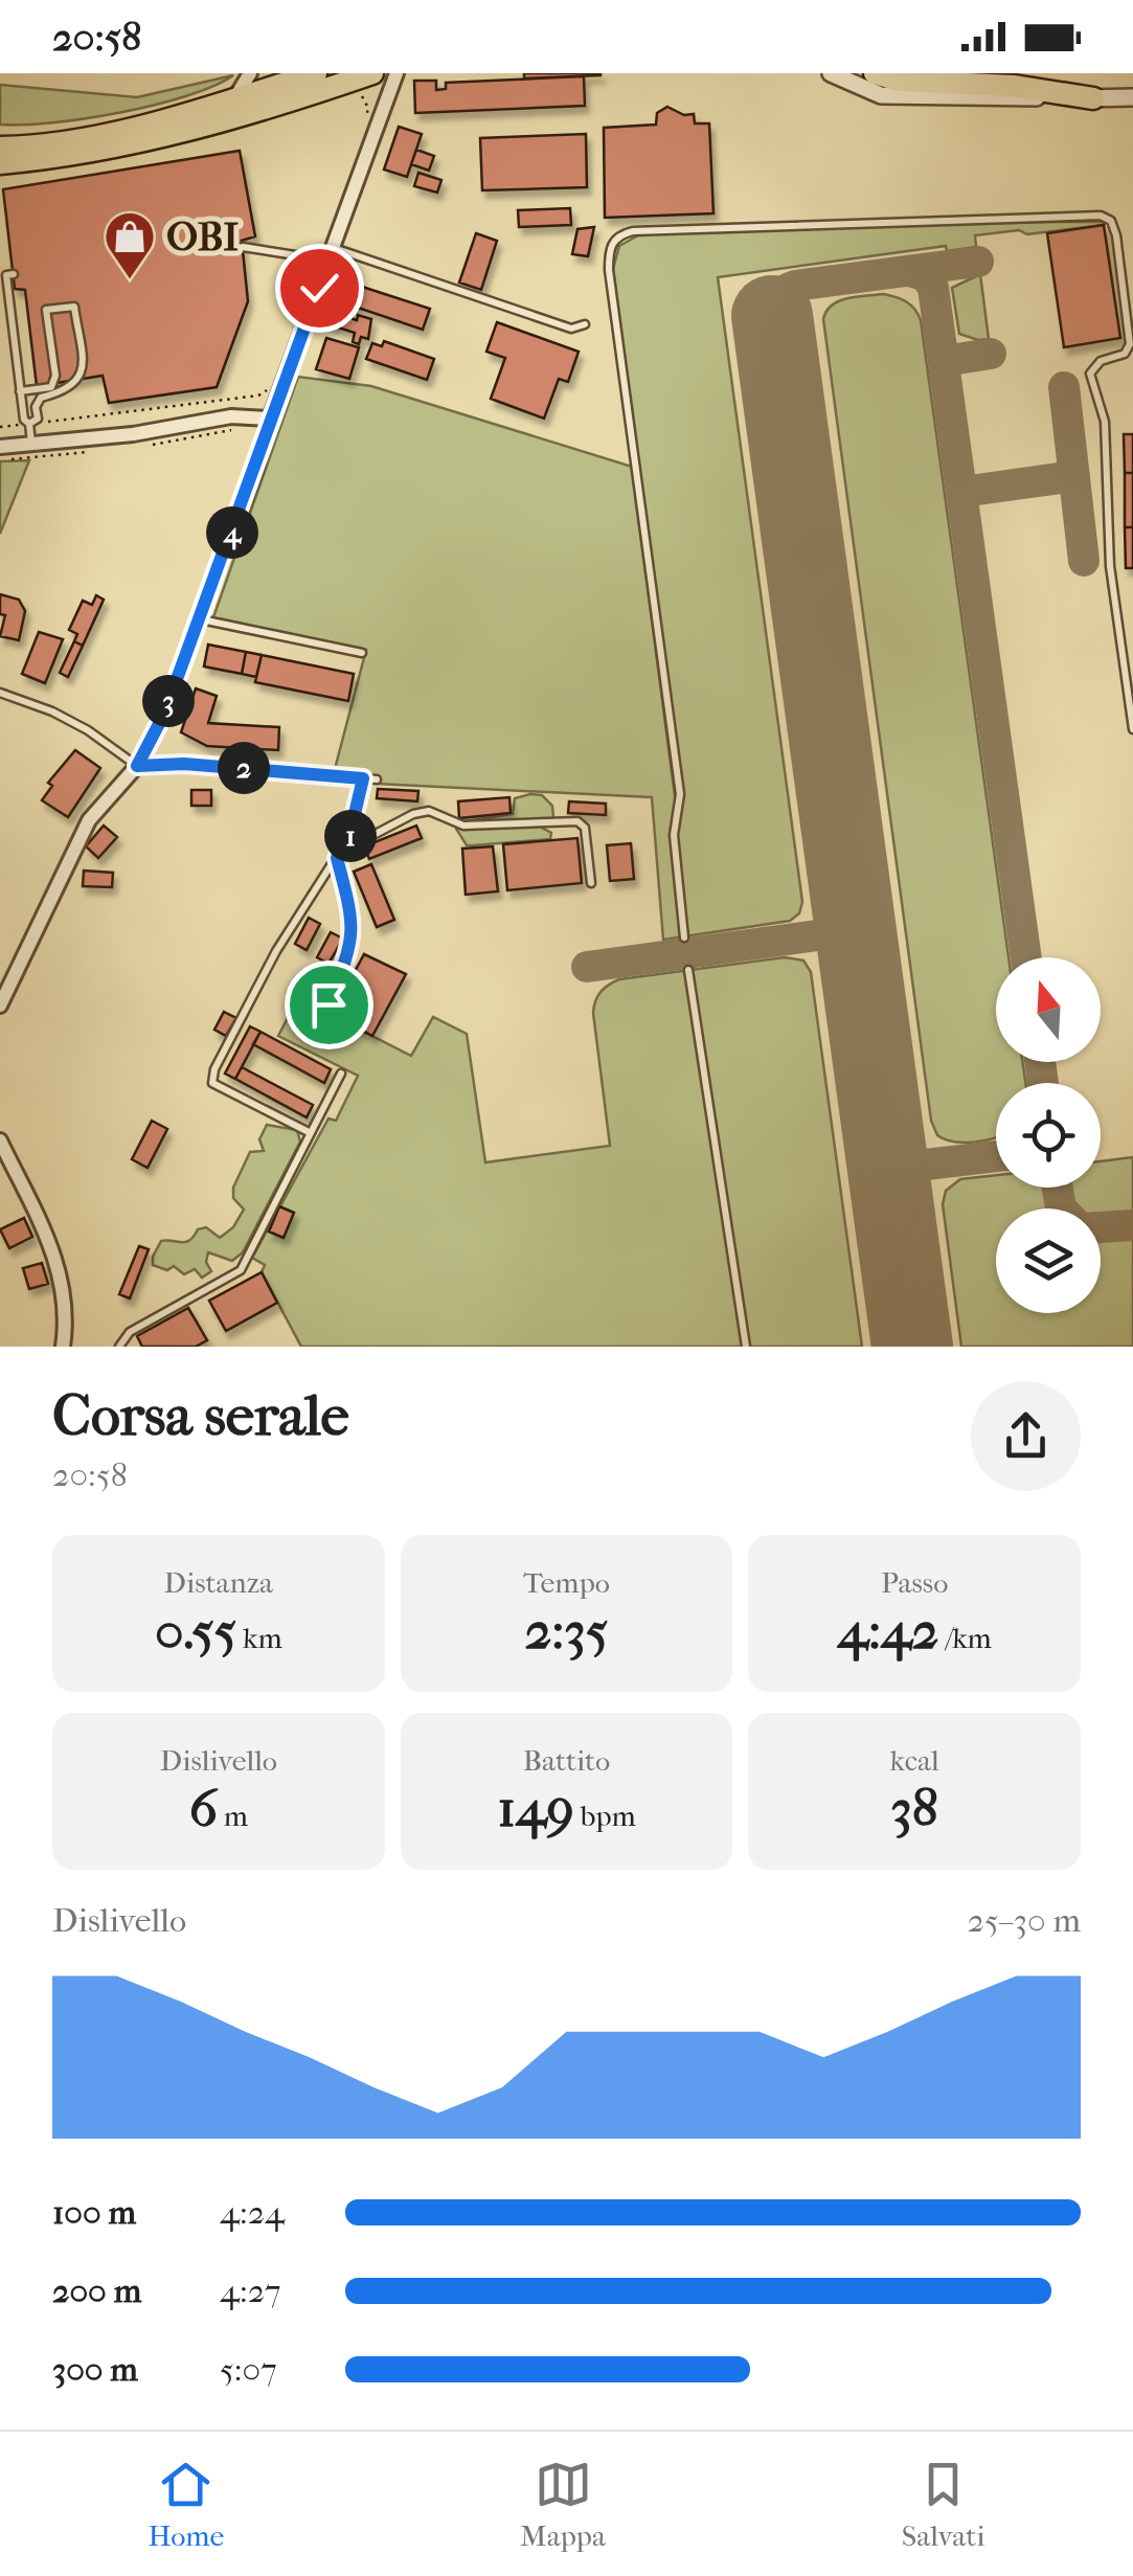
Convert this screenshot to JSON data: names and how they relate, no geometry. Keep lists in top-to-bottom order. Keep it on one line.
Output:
{"places":{"shop":["OBI"]},"north":"top","page":{"status":"20:58","pins":["4","3","2","1"],"heading":["Corsa serale","20:58"],"stats":[["Distanza","0.55 km"],["Tempo","2:35"],["Passo","4:42 /km"],["Dislivello","6 m"],["Battito","149 bpm"],["kcal","38"]],"chart":["Dislivello","25–30 m"],"list":[{"name":"100 m","note":"4:24"},{"name":"200 m","note":"4:27"},{"name":"300 m","note":"5:07"}],"tabs":["Home","Mappa","Salvati"]}}
